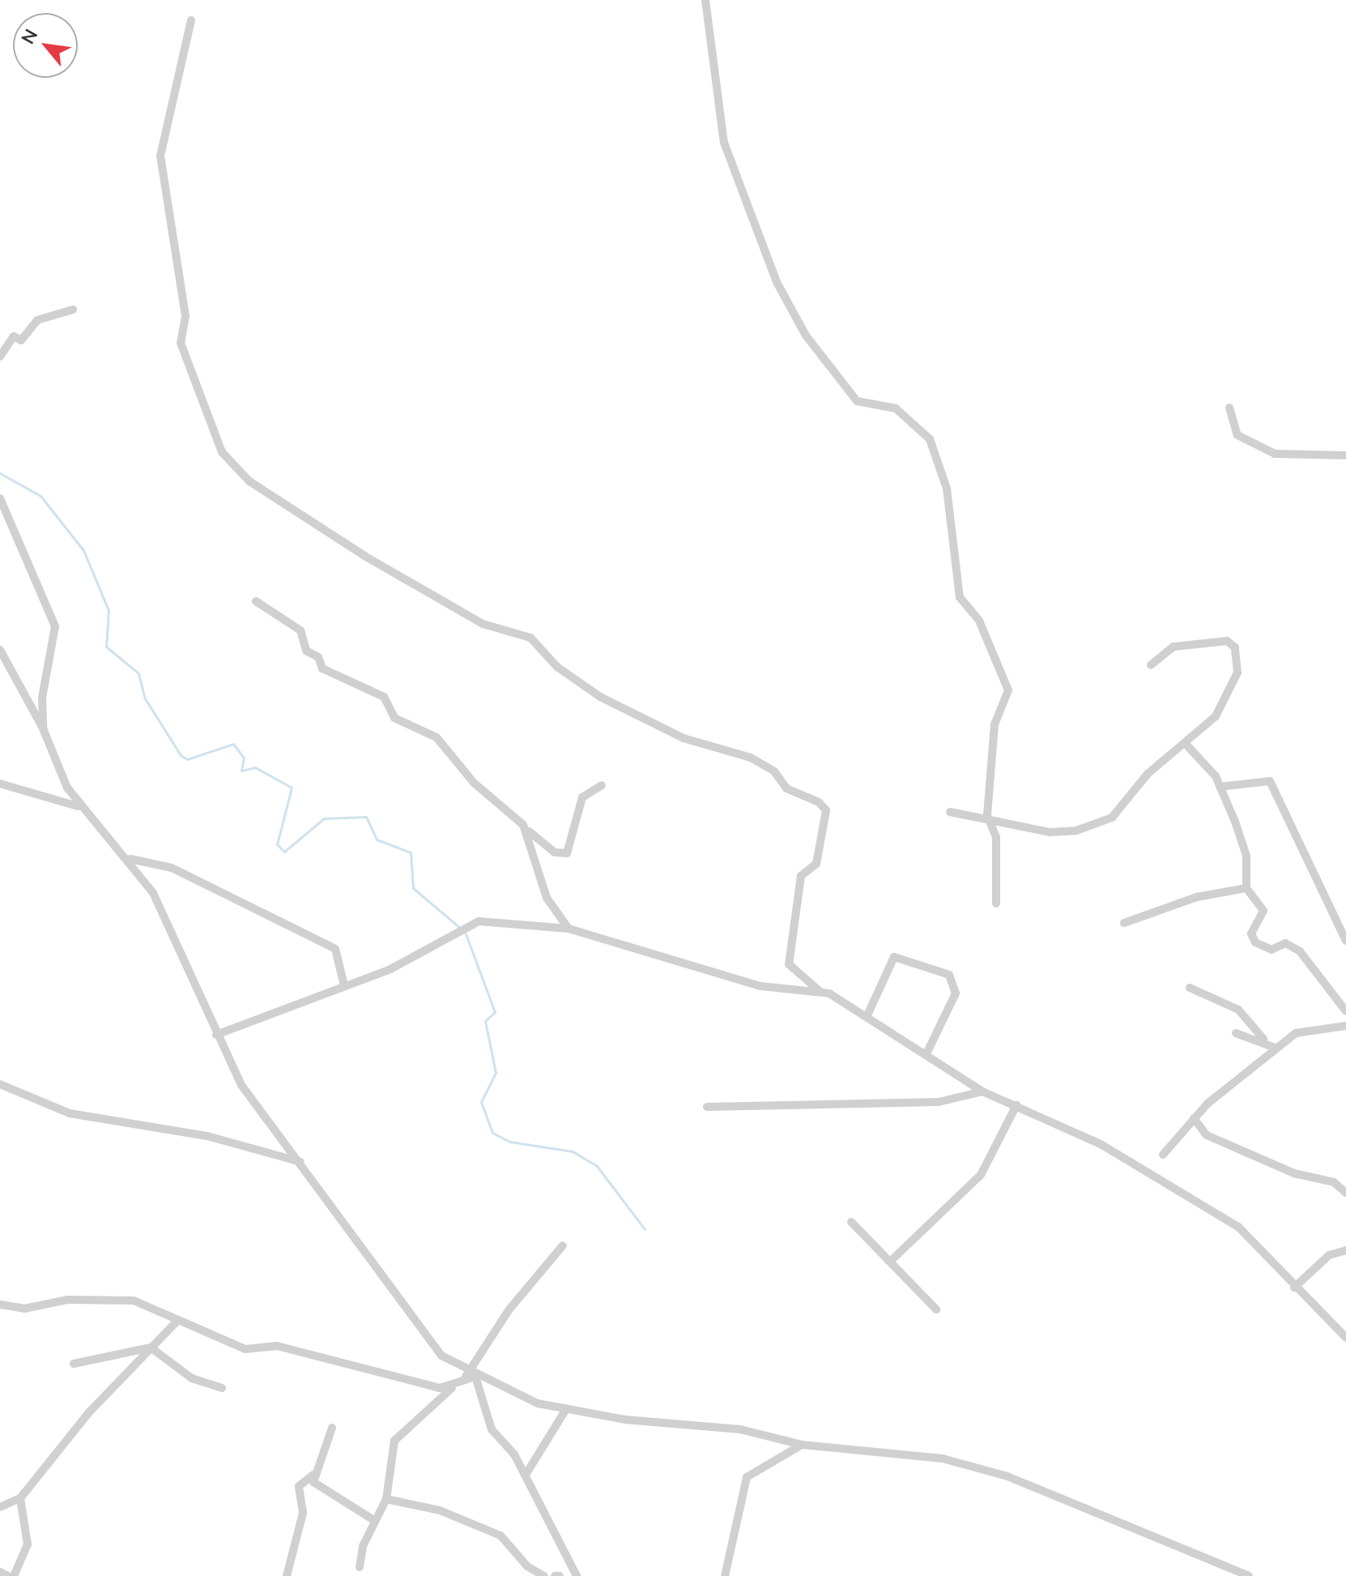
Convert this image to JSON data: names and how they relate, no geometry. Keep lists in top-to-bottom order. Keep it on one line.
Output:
{"north":"top left"}
